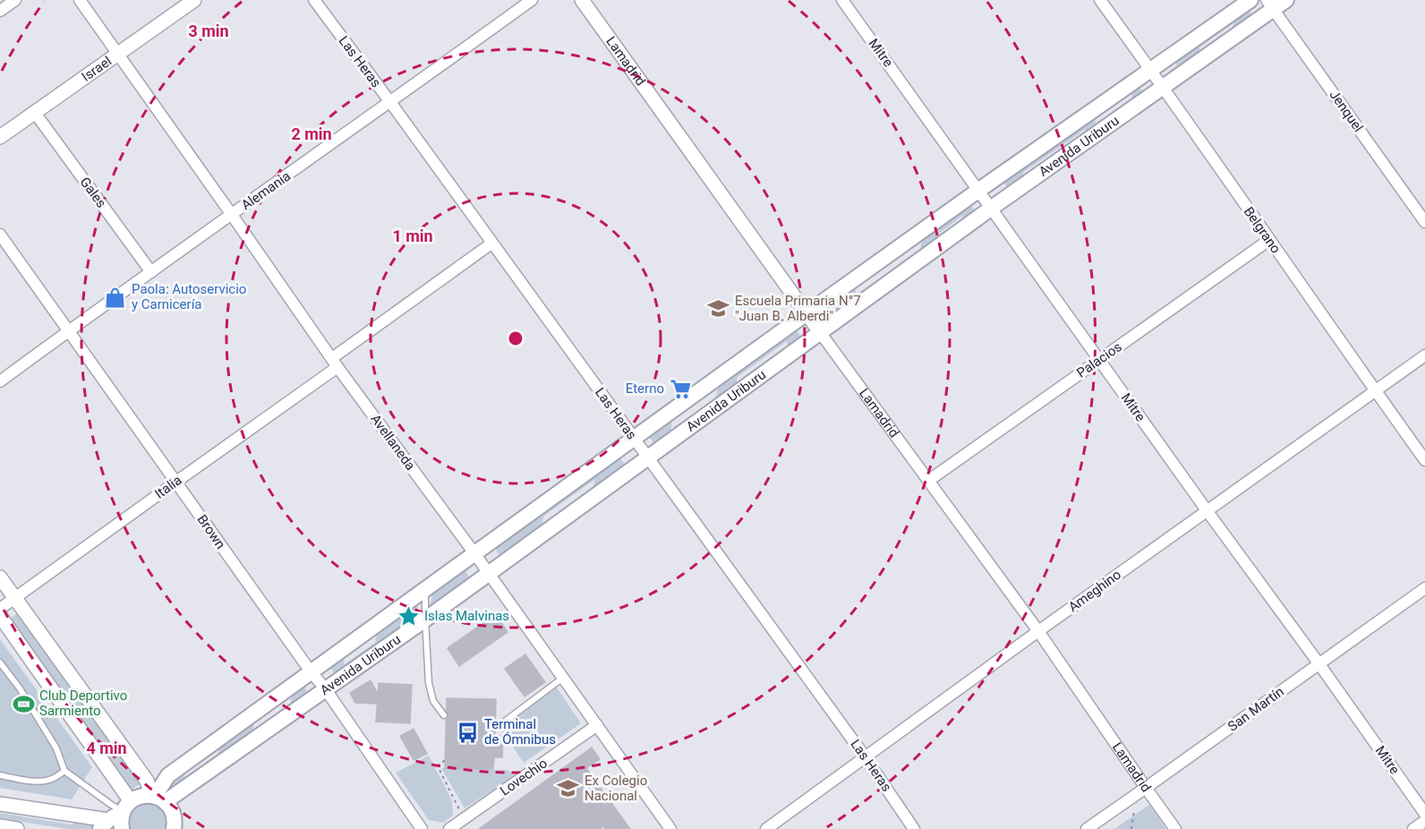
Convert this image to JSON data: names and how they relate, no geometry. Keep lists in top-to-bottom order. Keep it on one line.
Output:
{"streets":{"main road":["Avenida Uriburu"],"street":["Mitre","Lamadrid","Las Heras","Israel","Jenquel","Alemania","Gales","Belgrano","Palacios","Avellaneda","Italia","Brown","Ameghino","San Martín","Lovechio"]},"crossings":[["Mitre","Avenida Uriburu"],["Mitre","Palacios"],["Mitre","Ameghino"],["Mitre","San Martín"],["Lamadrid","Avenida Uriburu"],["Lamadrid","Palacios"],["Lamadrid","Ameghino"],["Lamadrid","San Martín"],["Las Heras","Avenida Uriburu"],["Las Heras","Alemania"],["Las Heras","Italia"],["Las Heras","Ameghino"],["Israel","Gales"],["Israel","Avellaneda"],["Jenquel","Avenida Uriburu"],["Avenida Uriburu","Belgrano"],["Avenida Uriburu","Avellaneda"],["Avenida Uriburu","Brown"],["Alemania","Gales"],["Alemania","Avellaneda"],["Alemania","Brown"],["Belgrano","Palacios"],["Belgrano","Ameghino"],["Avellaneda","Italia"],["Avellaneda","Lovechio"],["Italia","Brown"]],"places":{"shop":["Paola: Autoservicio y Carnicería"],"school or university":["Escuela Primaria N°7 \"Juan B. Alberdi\"","Ex Colegio Nacional"],"supermarket":["Eterno"],"place":["Islas Malvinas"],"sports":["Club Deportivo Sarmiento"],"bus stop":["Terminal de Ómnibus"]},"rings":["3 min","2 min","1 min","4 min"]}
